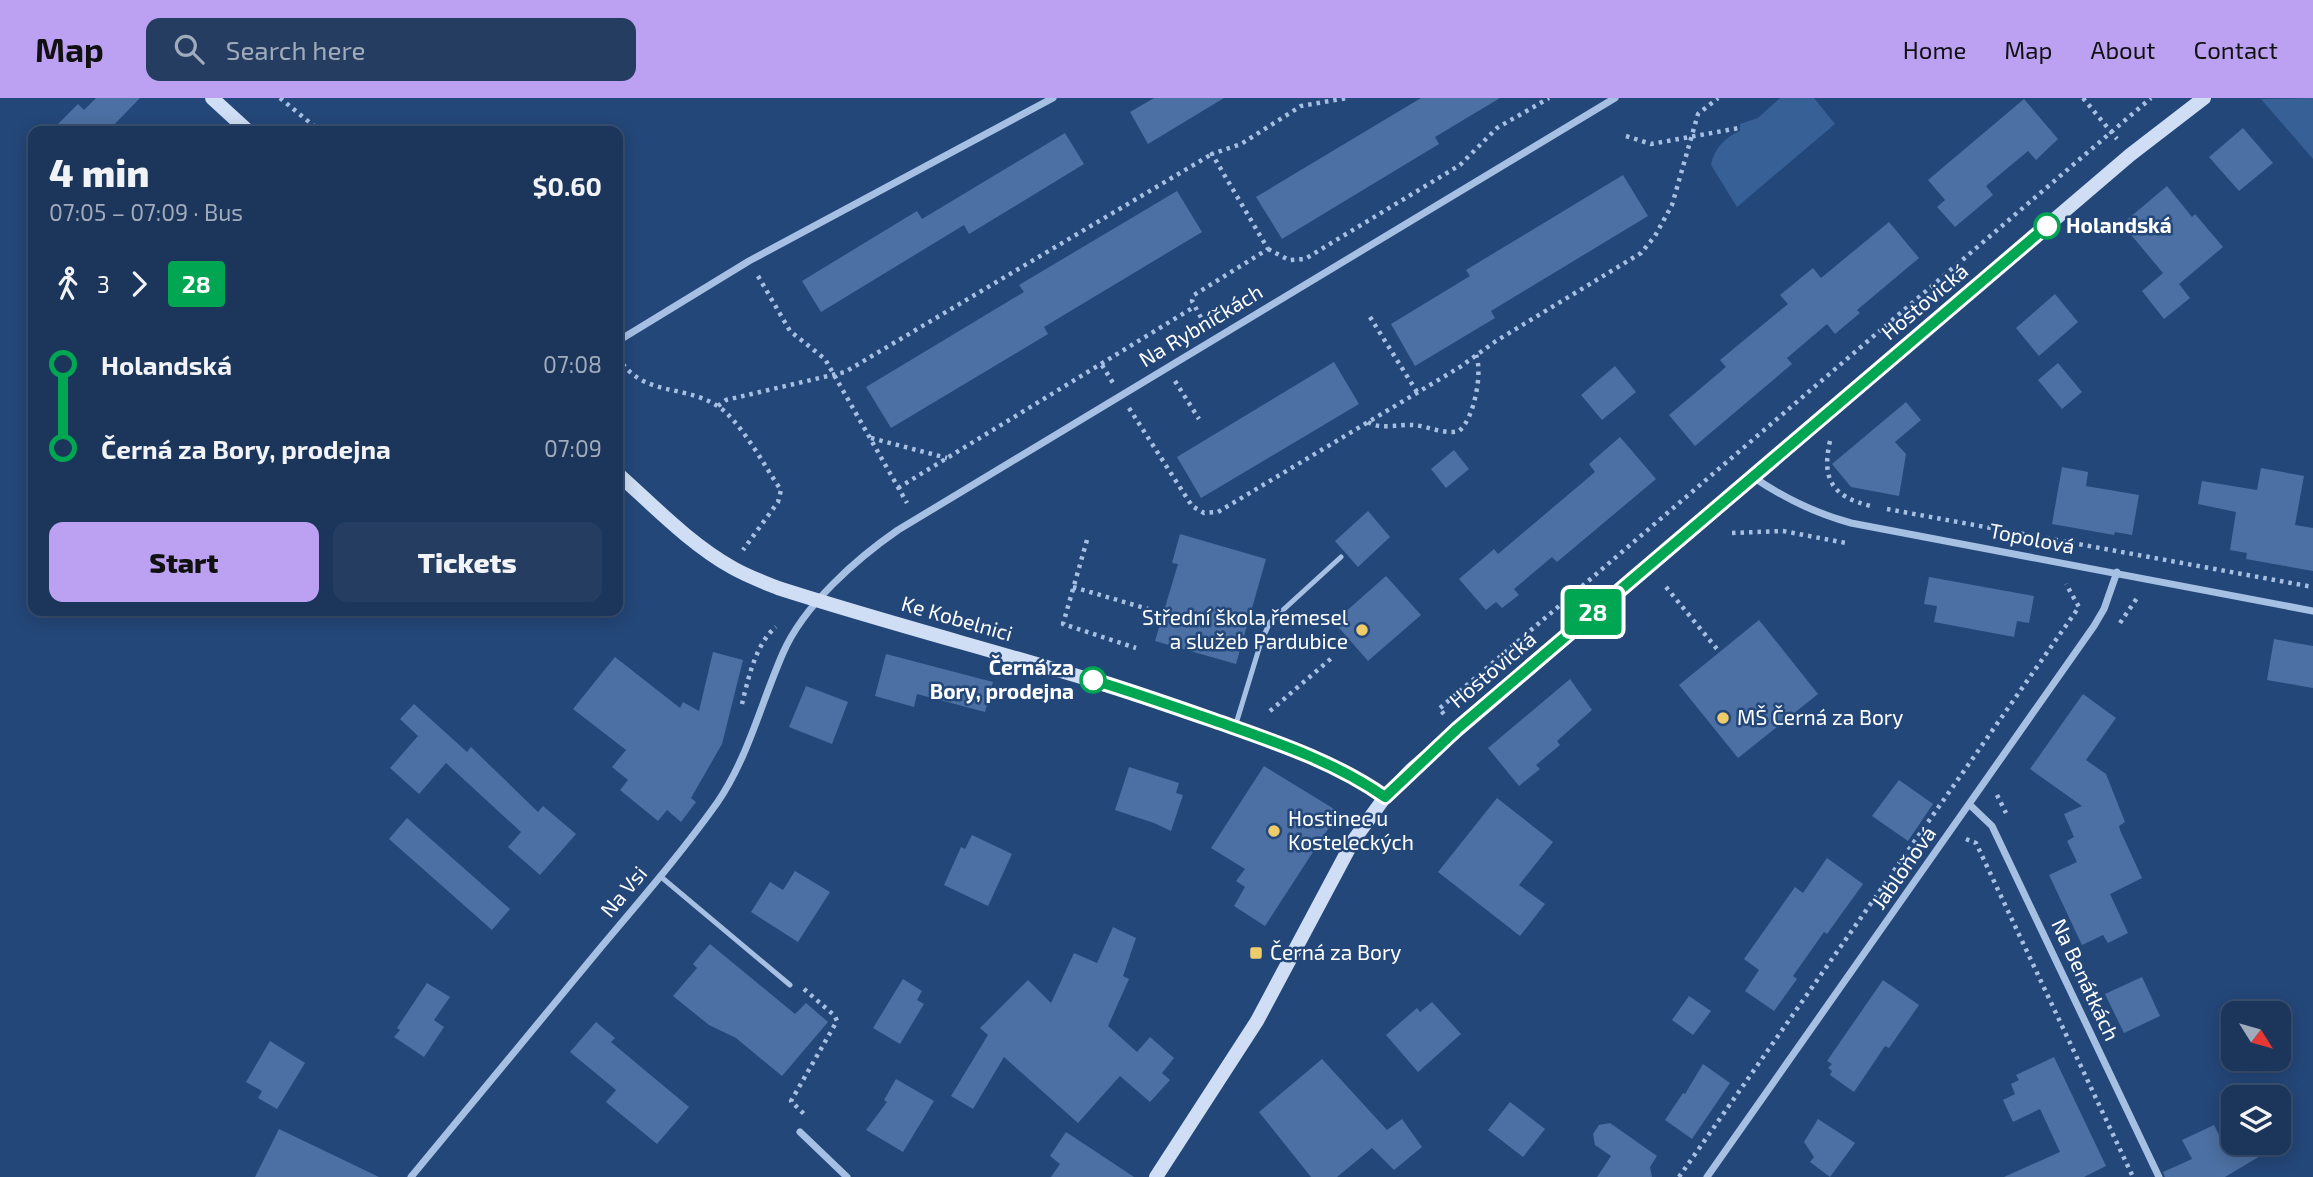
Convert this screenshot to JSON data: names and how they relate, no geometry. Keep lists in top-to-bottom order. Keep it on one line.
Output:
{"streets":{"main road":["Hostovická","Ke Kobelnici"],"street":["Na Rybníčkách","Topolová","Jabloňová","Na Vsi","Na Benátkách"]},"crossings":[["Hostovická","Topolová"],["Hostovická","Ke Kobelnici"],["Na Rybníčkách","Ke Kobelnici"],["Na Rybníčkách","Na Vsi"],["Topolová","Jabloňová"],["Ke Kobelnici","Na Vsi"],["Jabloňová","Na Benátkách"]],"places":{"other":["Holandská","Střední škola řemesel a služeb Pardubice","Černá za Bory, prodejna","MŠ Černá za Bory","Hostinec u Kosteleckých"],"transit":["Černá za Bory"]},"lines":["bus line 28"],"north":"bottom right","page":{"header":"Map","search":"Search here","nav":["Home","Map","About","Contact"],"on_map":"28","heading":["4 min","07:05 – 07:09 · Bus","$0.60"],"legs":["3","28"],"list":[{"name":"Holandská","value":"07:08"},{"name":"Černá za Bory, prodejna","value":"07:09"}],"buttons":["Start","Tickets"]}}
